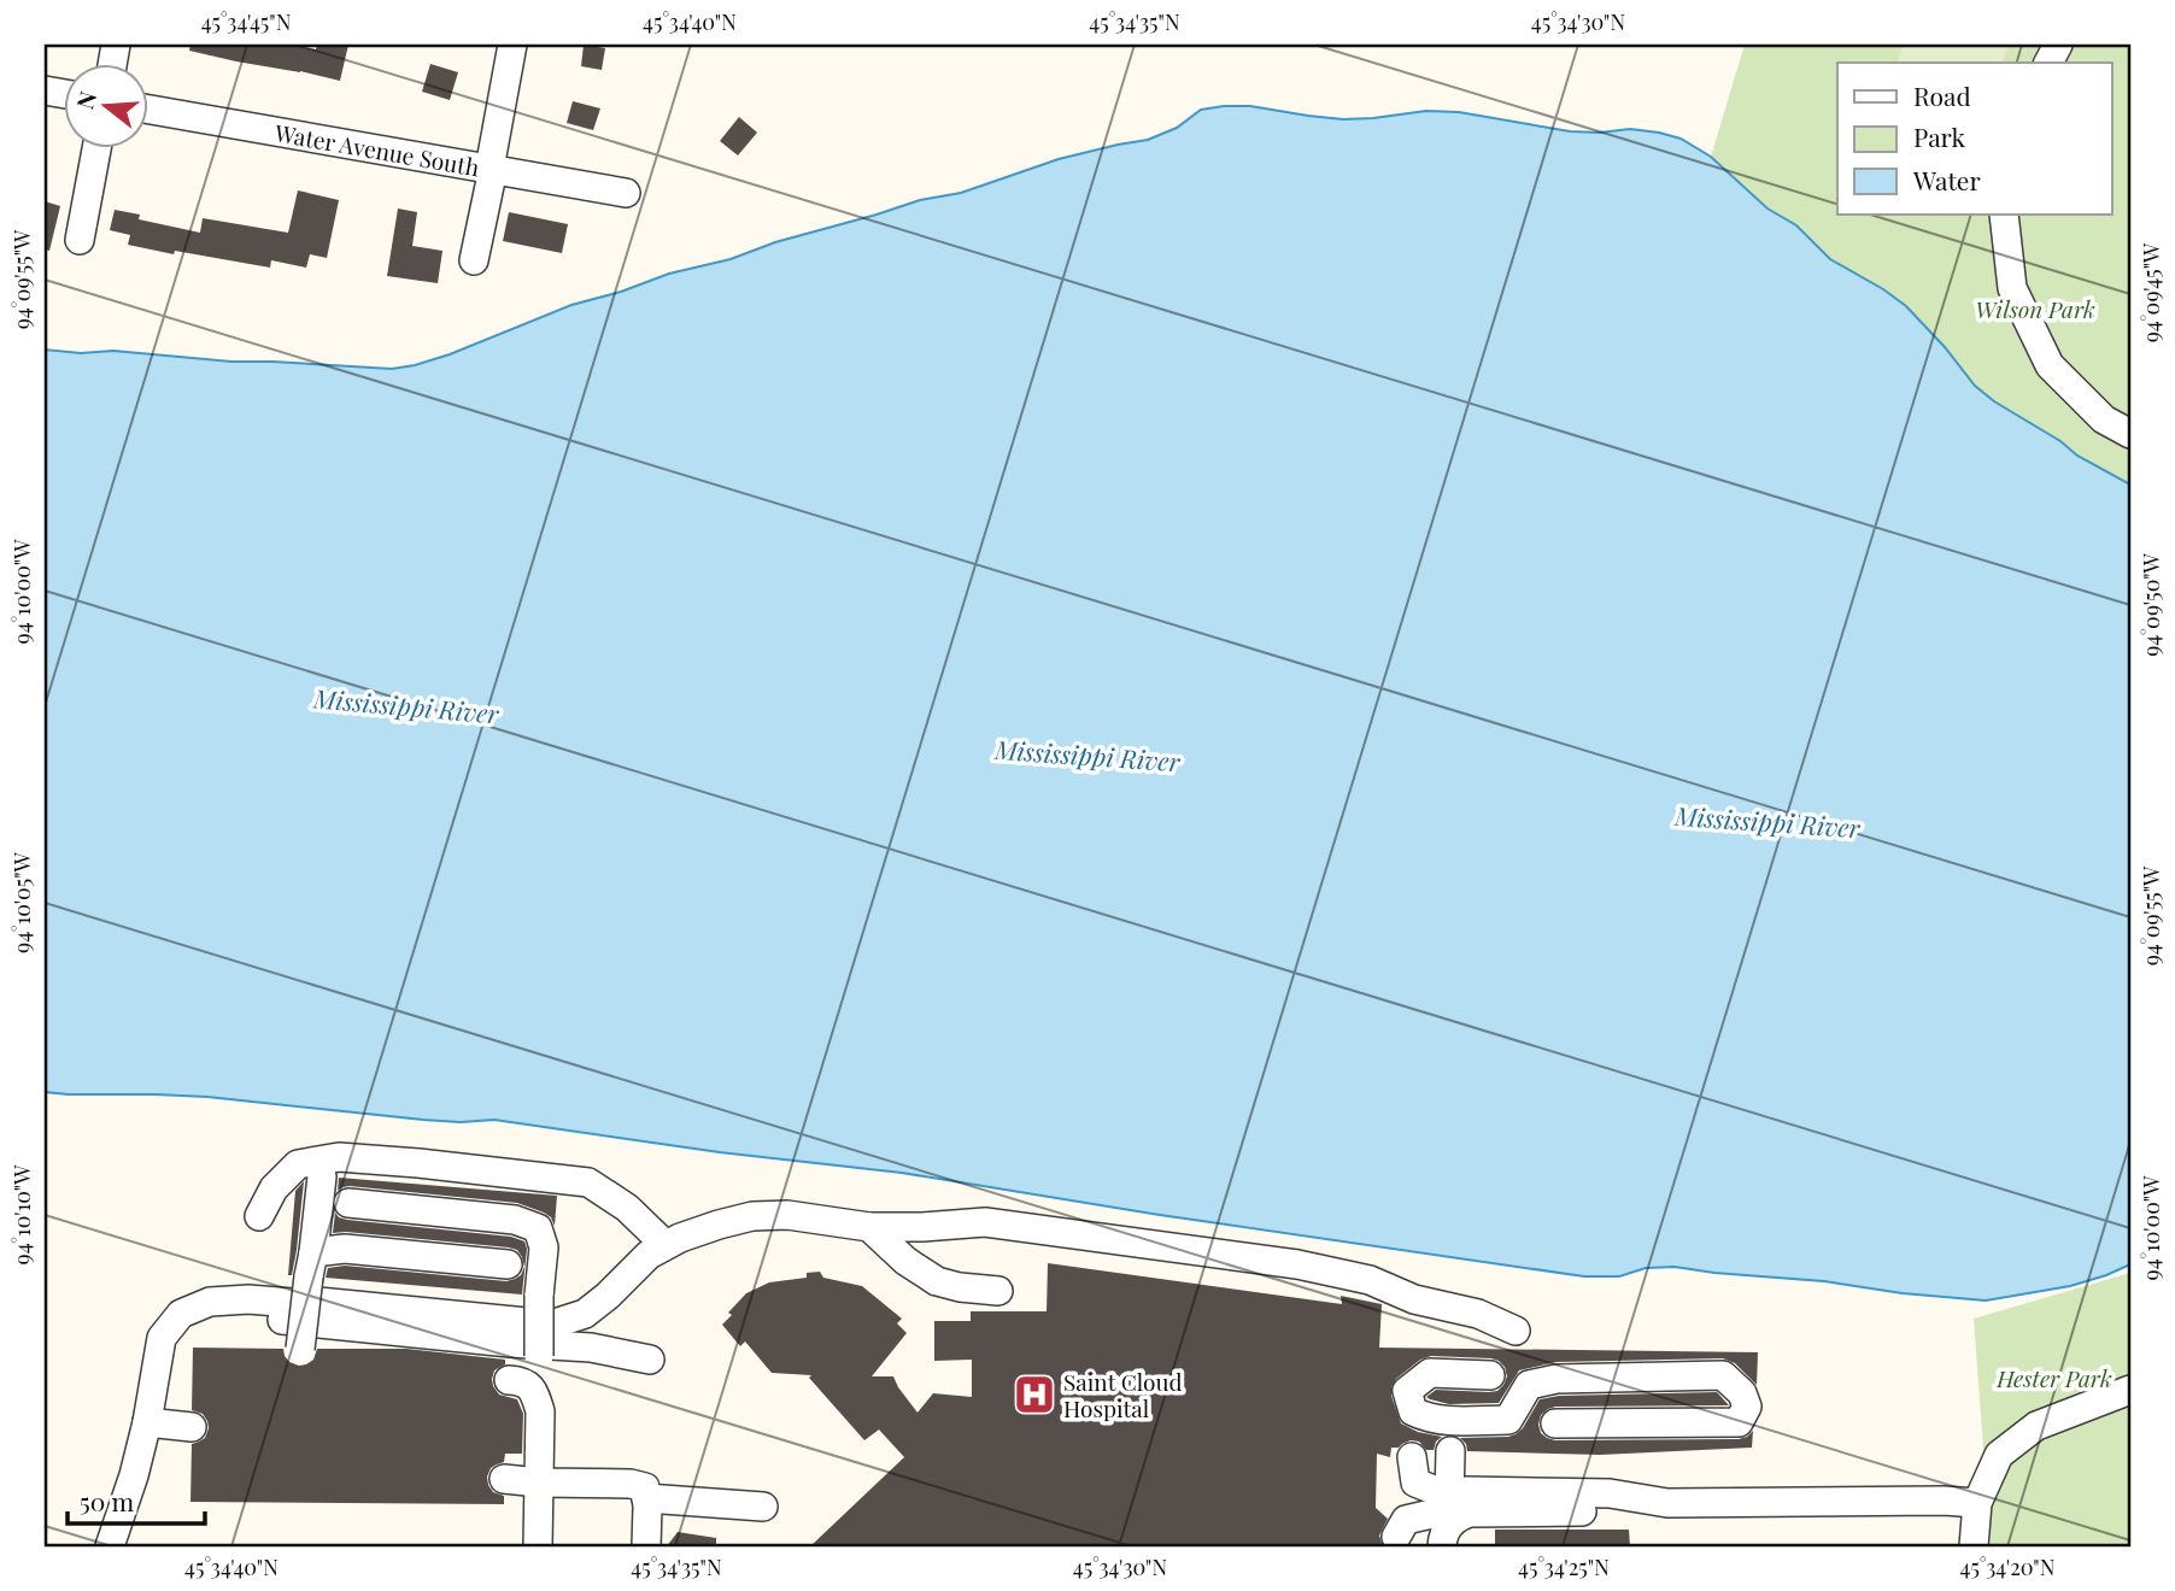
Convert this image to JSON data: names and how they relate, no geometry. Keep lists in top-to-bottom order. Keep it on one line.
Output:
{"streets":{"street":["Water Avenue South"]},"water":["Mississippi River"],"parks":["Wilson Park","Hester Park"],"places":{"hospital":["Saint Cloud Hospital"]},"legend":["Road","Park","Water"],"scale_bar":"50 m","north":"left","coordinates":["45°34'45\"N","45°34'40\"N","45°34'35\"N","45°34'30\"N","94°09'55\"W","94°09'45\"W","94°10'00\"W","94°09'50\"W","94°10'05\"W","94°10'10\"W","45°34'25\"N","45°34'20\"N"]}
